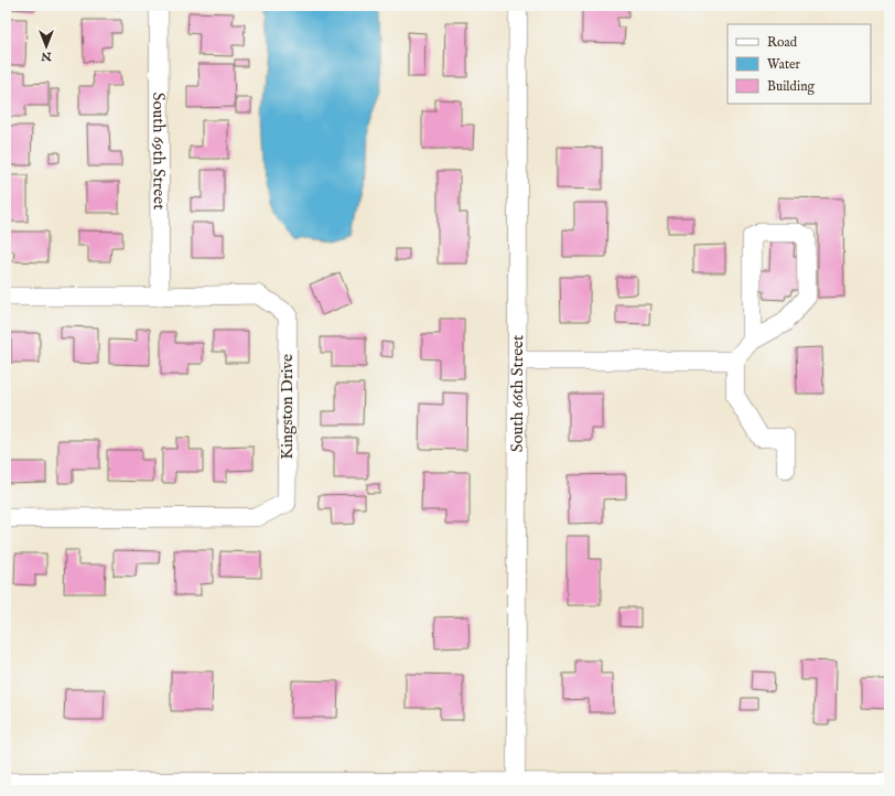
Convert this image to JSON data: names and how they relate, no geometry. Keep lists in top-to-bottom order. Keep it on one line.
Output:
{"streets":{"street":["South 69th Street","South 66th Street","Kingston Drive"]},"crossings":[["South 69th Street","Kingston Drive"]],"legend":["Road","Water","Building"],"north":"bottom"}
